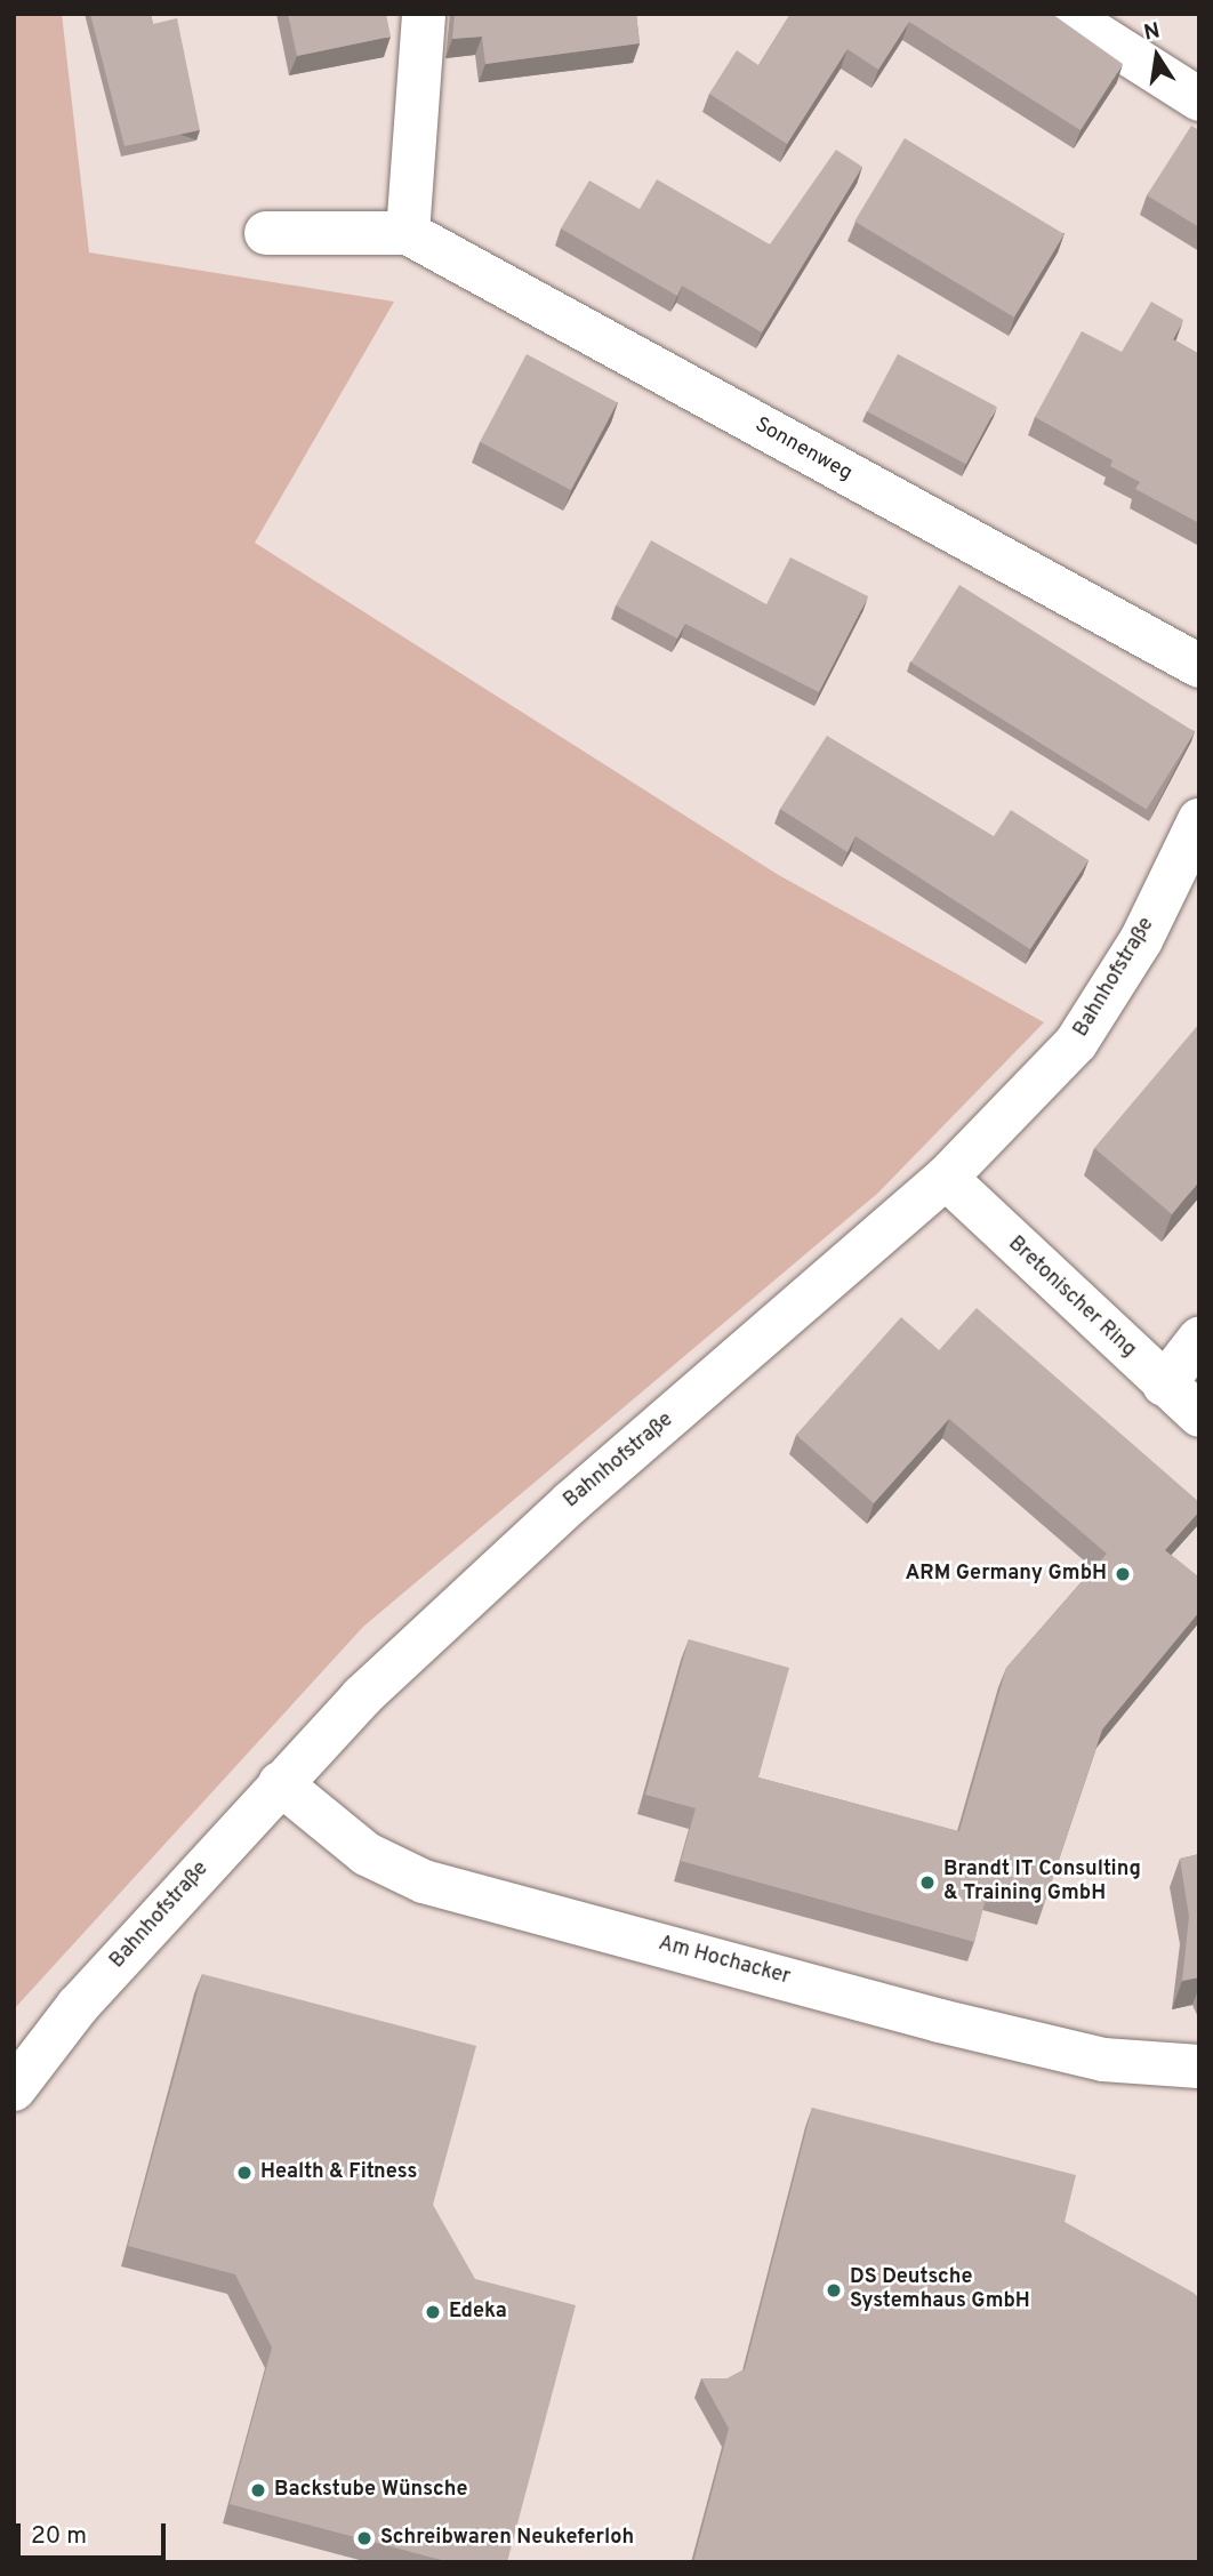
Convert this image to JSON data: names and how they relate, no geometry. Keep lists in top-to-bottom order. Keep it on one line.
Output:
{"streets":{"street":["Sonnenweg","Bahnhofstraße","Bretonischer Ring","Am Hochacker"]},"crossings":[["Bahnhofstraße","Bretonischer Ring"],["Bahnhofstraße","Am Hochacker"]],"places":["ARM Germany GmbH","Brandt IT Consulting & Training GmbH","Health & Fitness","DS Deutsche Systemhaus GmbH","Edeka","Backstube Wünsche","Schreibwaren Neukeferloh"],"scale_bar":"20 m","north":"top"}
